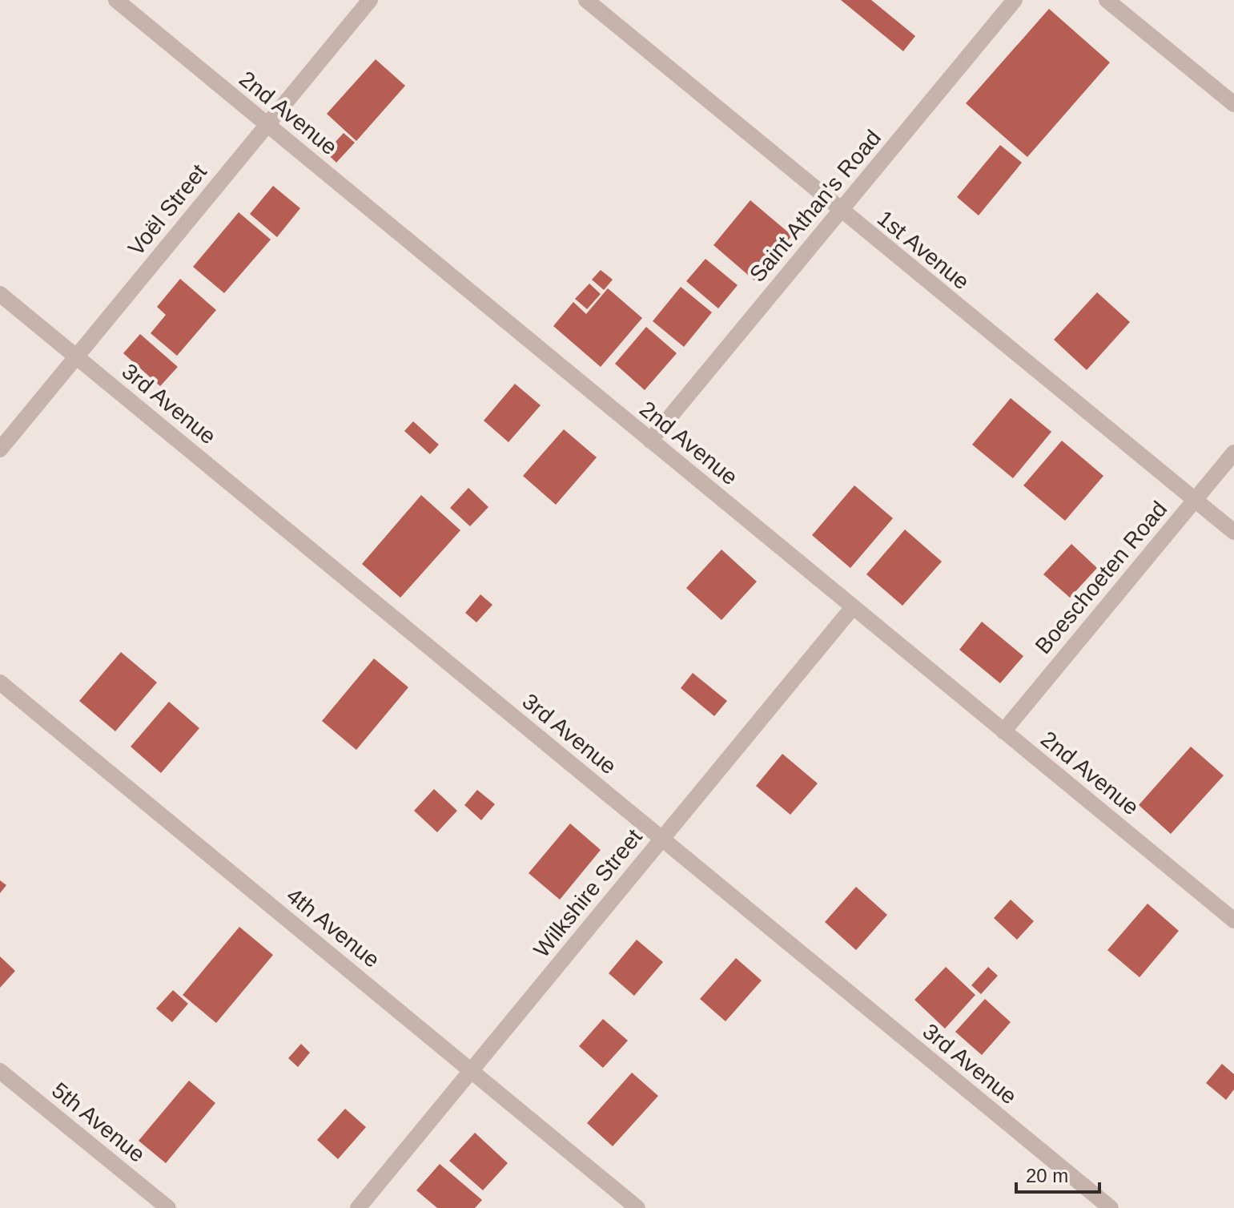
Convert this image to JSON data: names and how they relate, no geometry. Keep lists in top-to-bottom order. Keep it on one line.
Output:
{"streets":{"street":["2nd Avenue","Saint Athan's Road","Voël Street","1st Avenue","3rd Avenue","Boeschoeten Road","Wilkshire Street","4th Avenue","5th Avenue"]},"crossings":[["2nd Avenue","Saint Athan's Road"],["2nd Avenue","Voël Street"],["2nd Avenue","Boeschoeten Road"],["2nd Avenue","Wilkshire Street"],["Saint Athan's Road","1st Avenue"],["Voël Street","3rd Avenue"],["1st Avenue","Boeschoeten Road"],["3rd Avenue","Wilkshire Street"],["Wilkshire Street","4th Avenue"]],"scale_bar":"20 m"}
